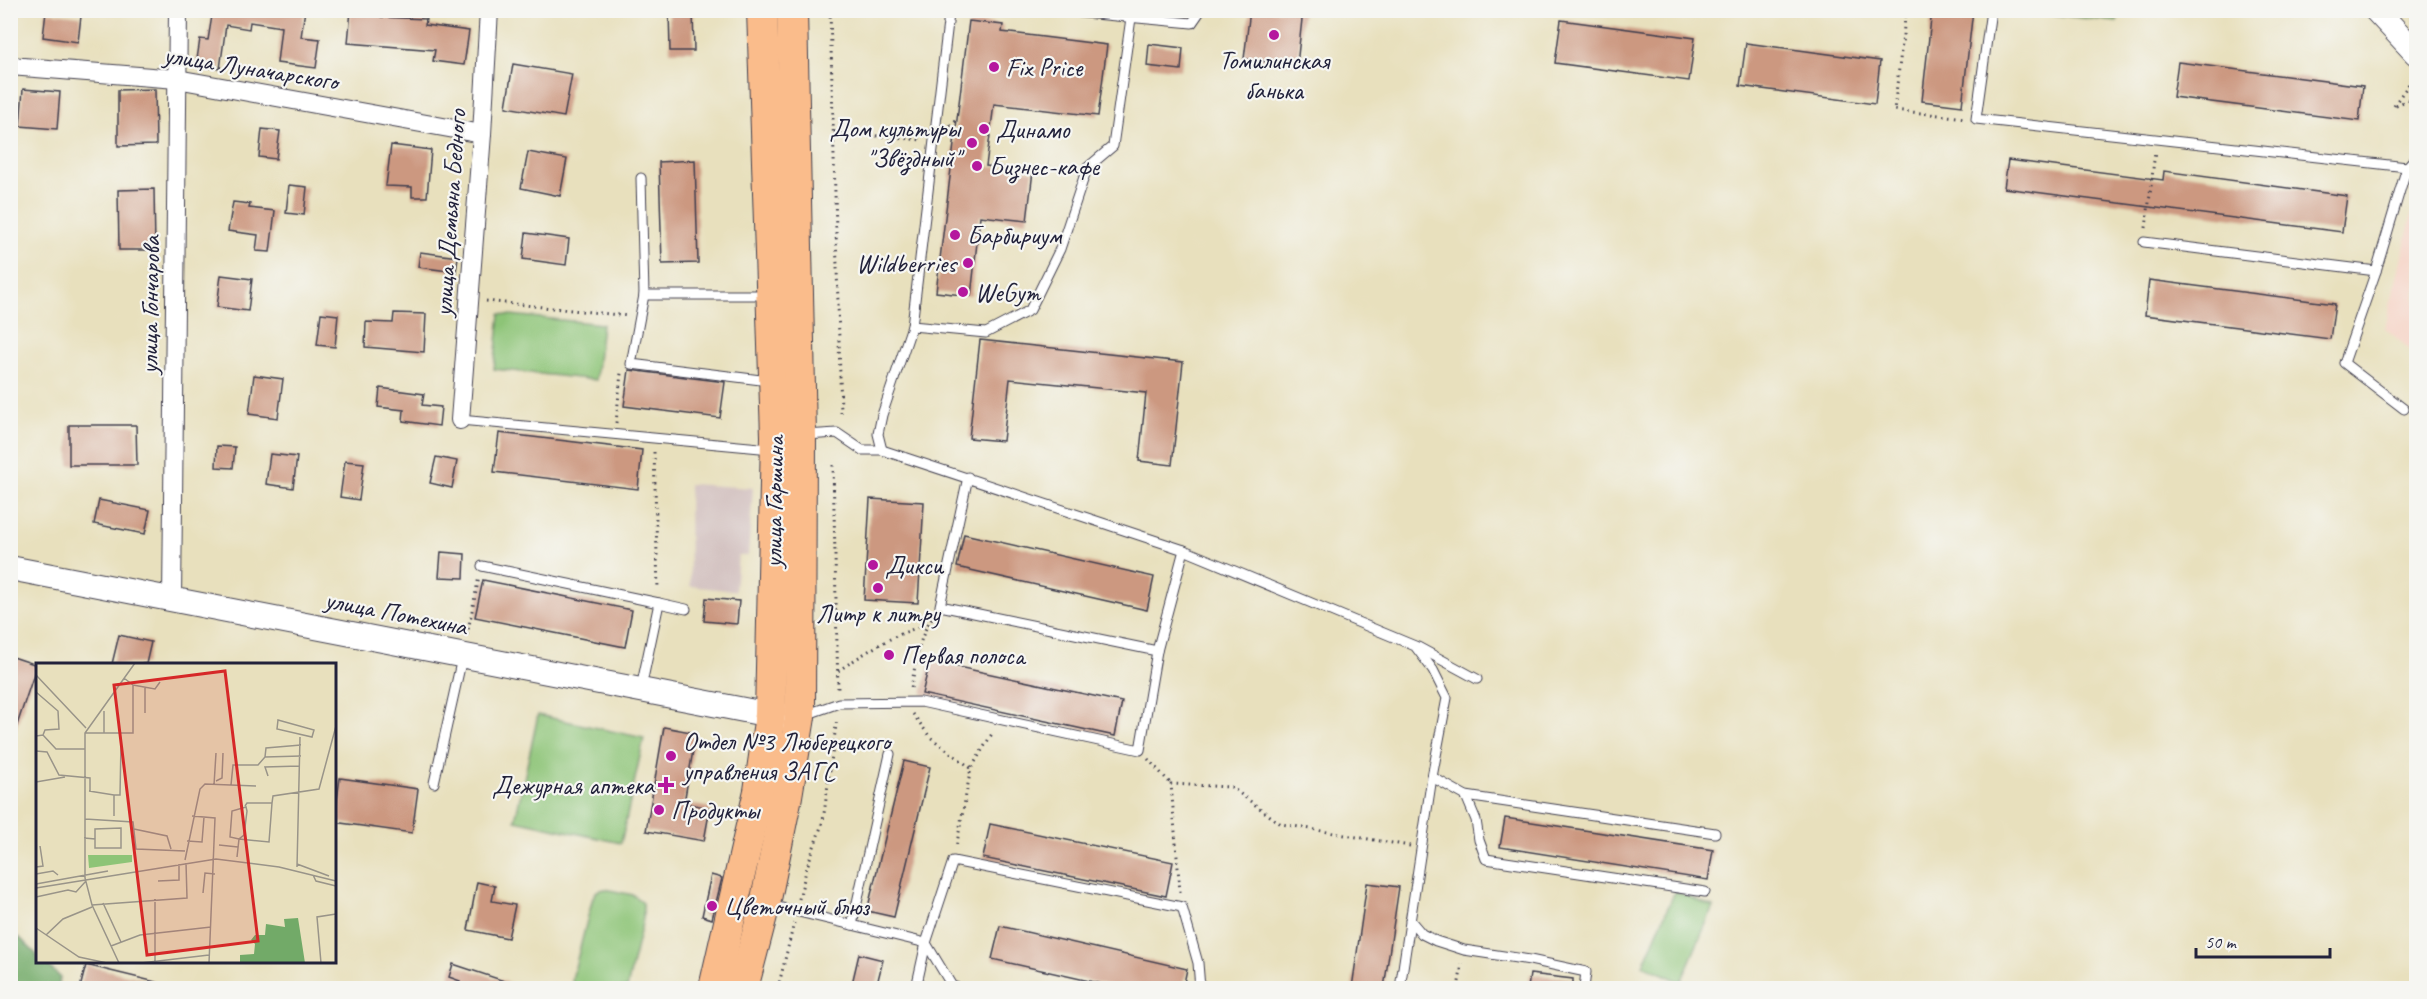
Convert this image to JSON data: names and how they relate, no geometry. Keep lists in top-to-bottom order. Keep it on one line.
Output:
{"streets":{"main road":["улица Гаршина"],"street":["улица Луначарского","улица Демьяна Бедного","улица Гончарова","улица Потехина"]},"crossings":[["улица Луначарского","улица Демьяна Бедного"],["улица Луначарского","улица Гончарова"],["улица Гончарова","улица Потехина"],["улица Гаршина","улица Потехина"]],"places":{"other":["Томилинская банька","Fix Price","Динамо","Дом культуры \"Звёздный\"","Бизнес-кафе","Барбириум","Wildberries","WeGym","Дикси","Литр к литру","Первая полоса","Отдел №3 Люберецкого управления ЗАГС","Продукты","Цветочный блюз"],"health":["Дежурная аптека"]},"scale_bar":"50 m"}
